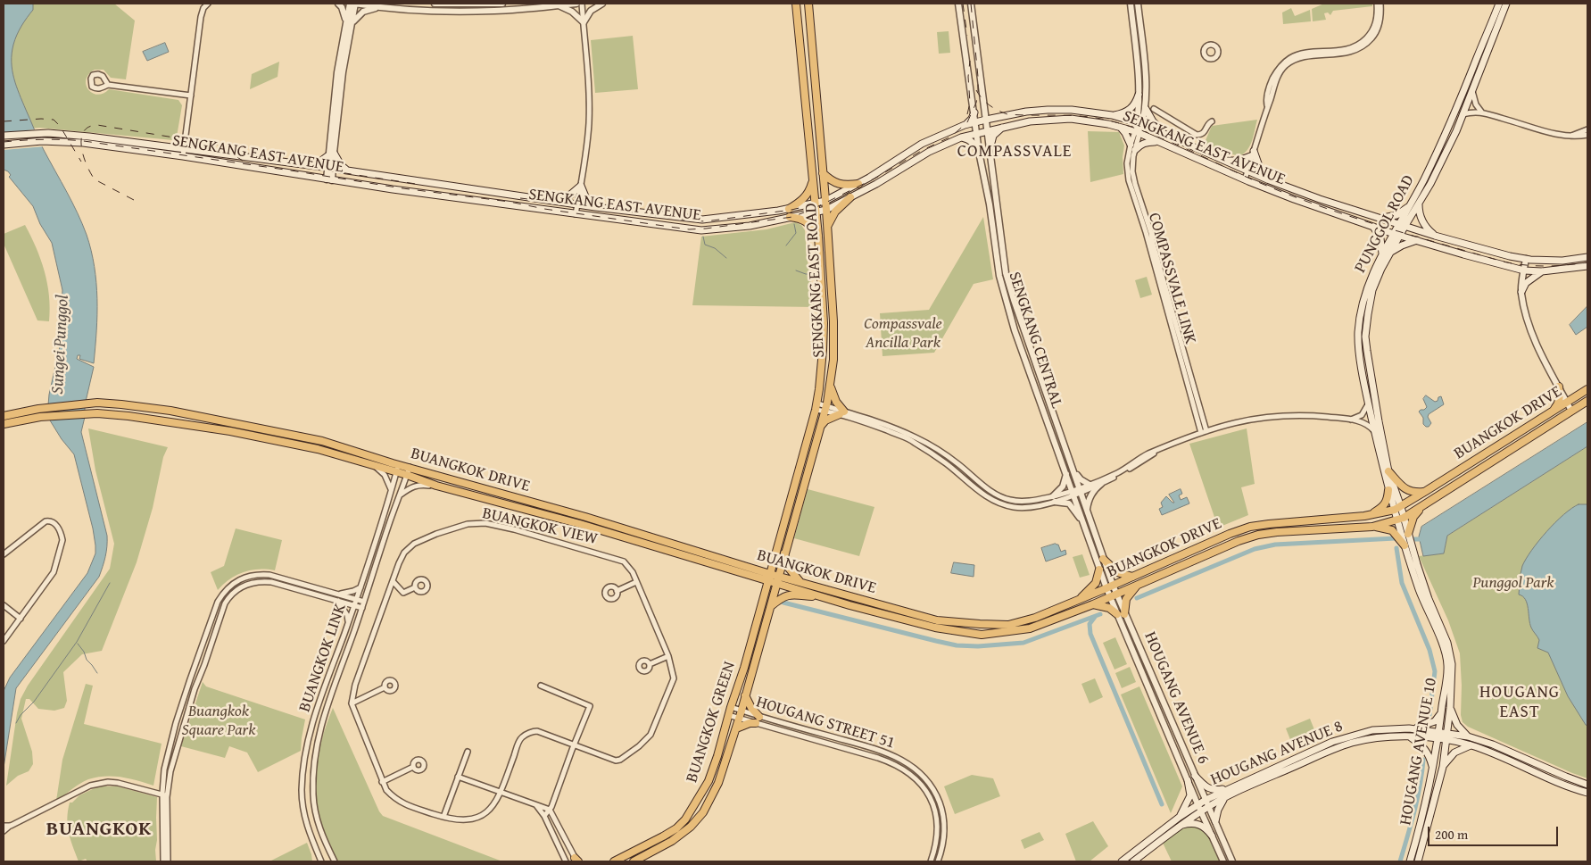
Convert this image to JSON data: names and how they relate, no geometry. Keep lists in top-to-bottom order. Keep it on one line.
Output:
{"streets":{"main road":["SENGKANG EAST AVENUE","PUNGGOL ROAD","SENGKANG EAST ROAD","BUANGKOK DRIVE","BUANGKOK GREEN","HOUGANG AVENUE 10","HOUGANG AVENUE 8"],"street":["COMPASSVALE LINK","SENGKANG CENTRAL","BUANGKOK VIEW","BUANGKOK LINK","HOUGANG AVENUE 6","HOUGANG STREET 51"]},"crossings":[["SENGKANG EAST AVENUE","PUNGGOL ROAD"],["SENGKANG EAST AVENUE","COMPASSVALE LINK"],["SENGKANG EAST AVENUE","SENGKANG EAST ROAD"],["SENGKANG EAST AVENUE","SENGKANG CENTRAL"],["PUNGGOL ROAD","BUANGKOK DRIVE"],["PUNGGOL ROAD","HOUGANG AVENUE 10"],["SENGKANG EAST ROAD","BUANGKOK DRIVE"],["SENGKANG EAST ROAD","BUANGKOK GREEN"],["SENGKANG CENTRAL","BUANGKOK DRIVE"],["SENGKANG CENTRAL","HOUGANG AVENUE 6"],["BUANGKOK DRIVE","BUANGKOK LINK"],["BUANGKOK DRIVE","HOUGANG AVENUE 6"],["BUANGKOK DRIVE","BUANGKOK GREEN"],["BUANGKOK DRIVE","HOUGANG AVENUE 10"],["HOUGANG AVENUE 6","HOUGANG AVENUE 8"],["BUANGKOK GREEN","HOUGANG STREET 51"],["HOUGANG AVENUE 10","HOUGANG AVENUE 8"]],"districts":["COMPASSVALE","HOUGANG EAST","BUANGKOK"],"water":["Sungei Punggol"],"parks":["Compassvale Ancilla Park","Punggol Park","Buangkok Square Park"],"scale_bar":"200 m"}
